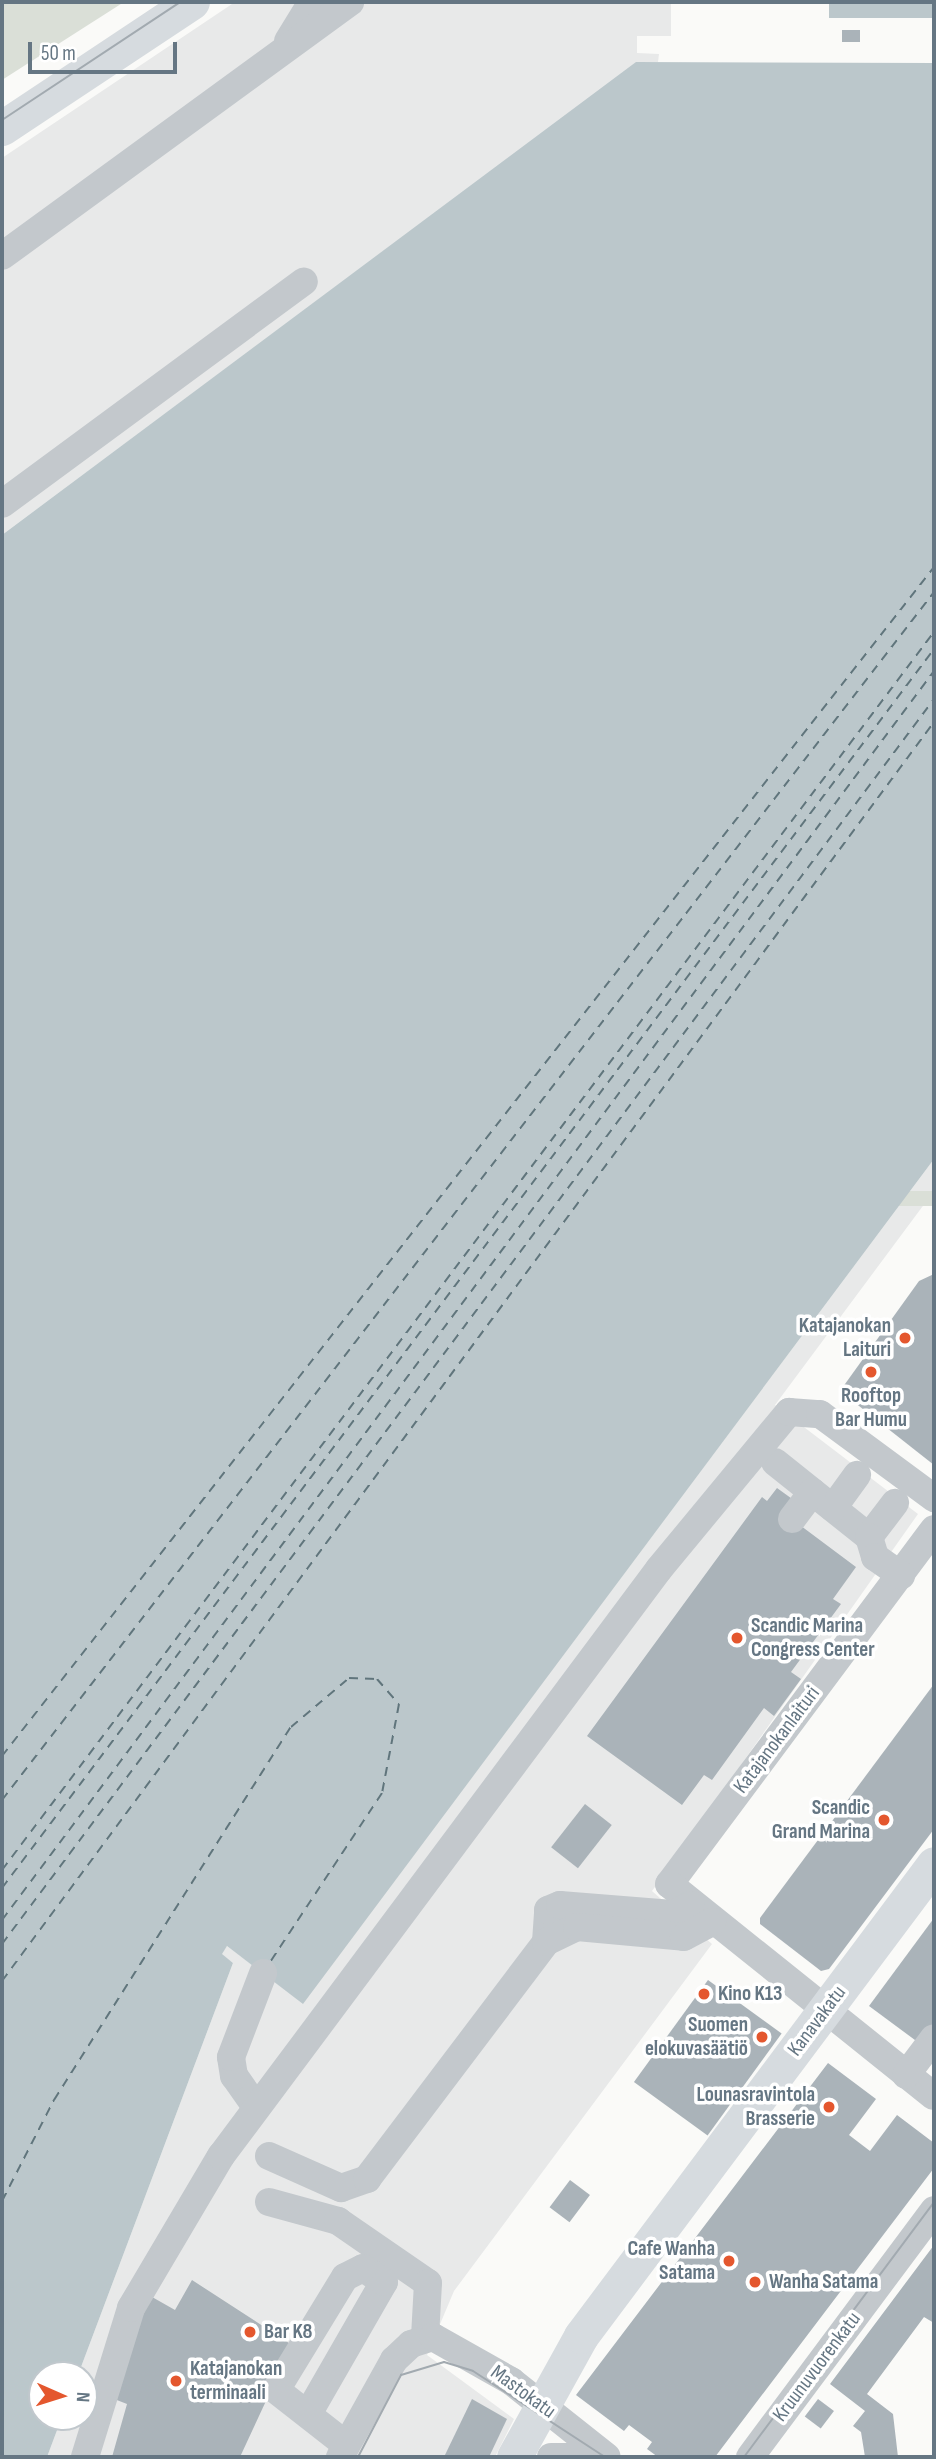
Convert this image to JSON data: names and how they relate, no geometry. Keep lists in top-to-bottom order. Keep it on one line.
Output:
{"streets":{"main road":["Kanavakatu"],"street":["Katajanokanlaituri","Kruunuvuorenkatu","Mastokatu"]},"crossings":[["Kanavakatu","Mastokatu"]],"places":["Katajanokan Laituri","Rooftop Bar Humu","Scandic Marina Congress Center","Scandic Grand Marina","Kino K13","Suomen elokuvasäätiö","Lounasravintola Brasserie","Cafe Wanha Satama","Wanha Satama","Bar K8","Katajanokan terminaali"],"scale_bar":"50 m","north":"right"}
